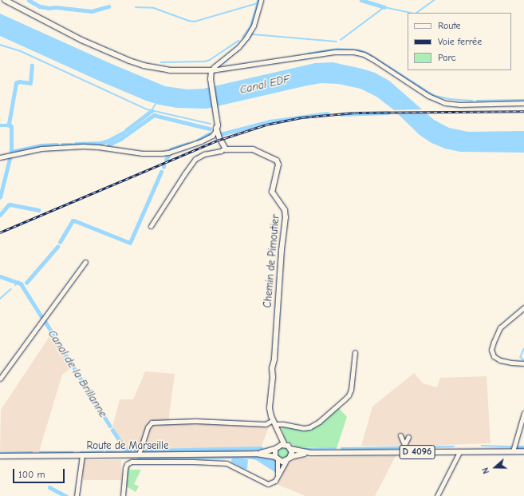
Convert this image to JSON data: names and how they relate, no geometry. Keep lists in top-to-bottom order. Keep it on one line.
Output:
{"streets":{"main road":["Chemin de Pimoutier","Route de Marseille","D 4096"]},"crossings":[["Chemin de Pimoutier","Route de Marseille"],["Chemin de Pimoutier","D 4096"],["Route de Marseille","D 4096"]],"water":["Canal EDF","Canal de la Brillanne"],"legend":["Route","Voie ferrée","Parc"],"scale_bar":"100 m","north":"left"}
